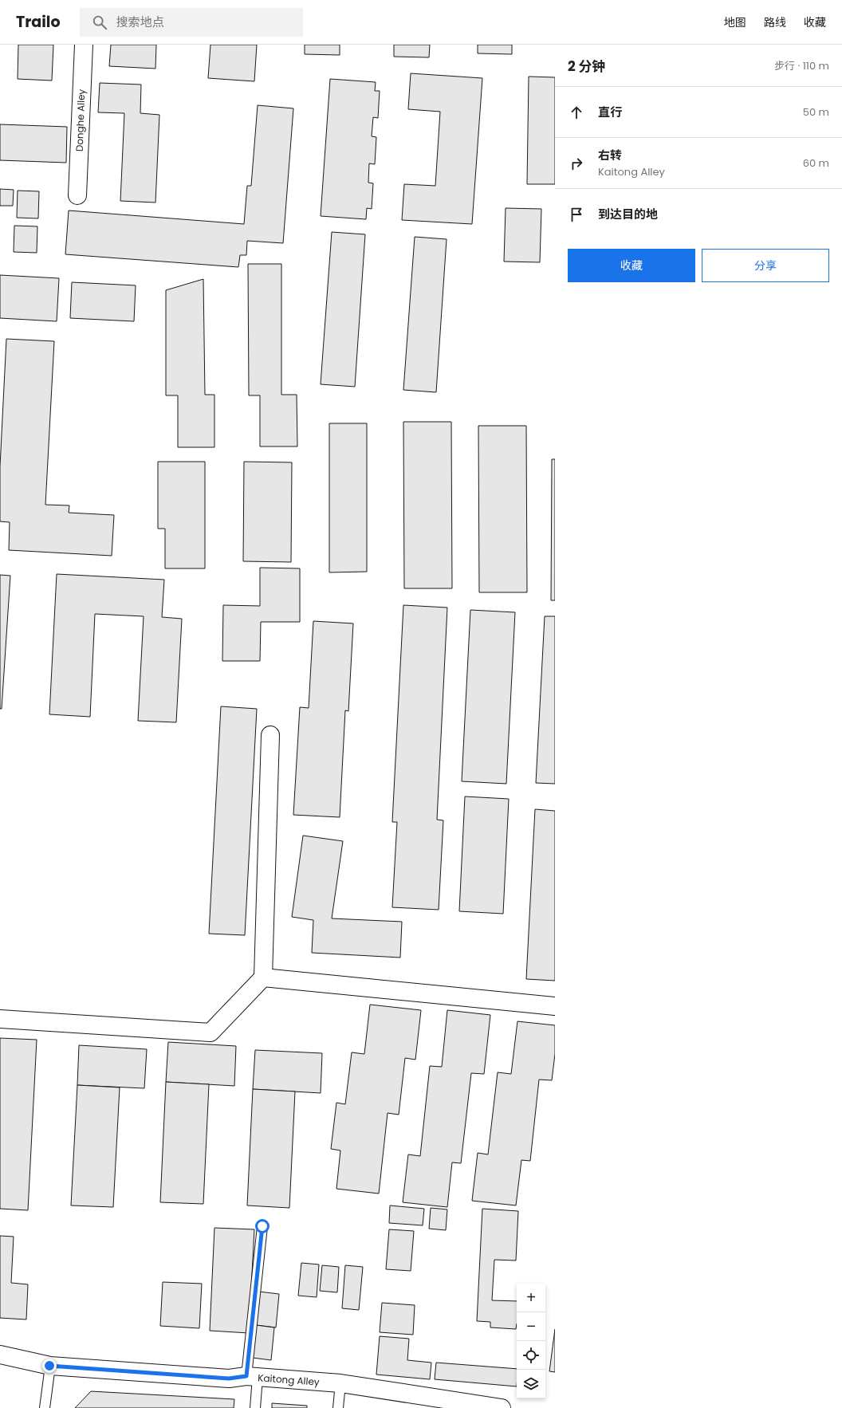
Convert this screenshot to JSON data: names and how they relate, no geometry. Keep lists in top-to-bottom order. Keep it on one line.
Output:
{"streets":{"street":["Donghe Alley","Kaitong Alley"]},"page":{"header":"Trailo","search":"搜索地点","nav":["地图","路线","收藏"],"heading":["2 分钟","步行 · 110 m"],"list":[["直行","50 m"],["右转","Kaitong Alley","60 m"],"到达目的地"],"buttons":["收藏","分享"],"map_buttons":["+","−"]}}
